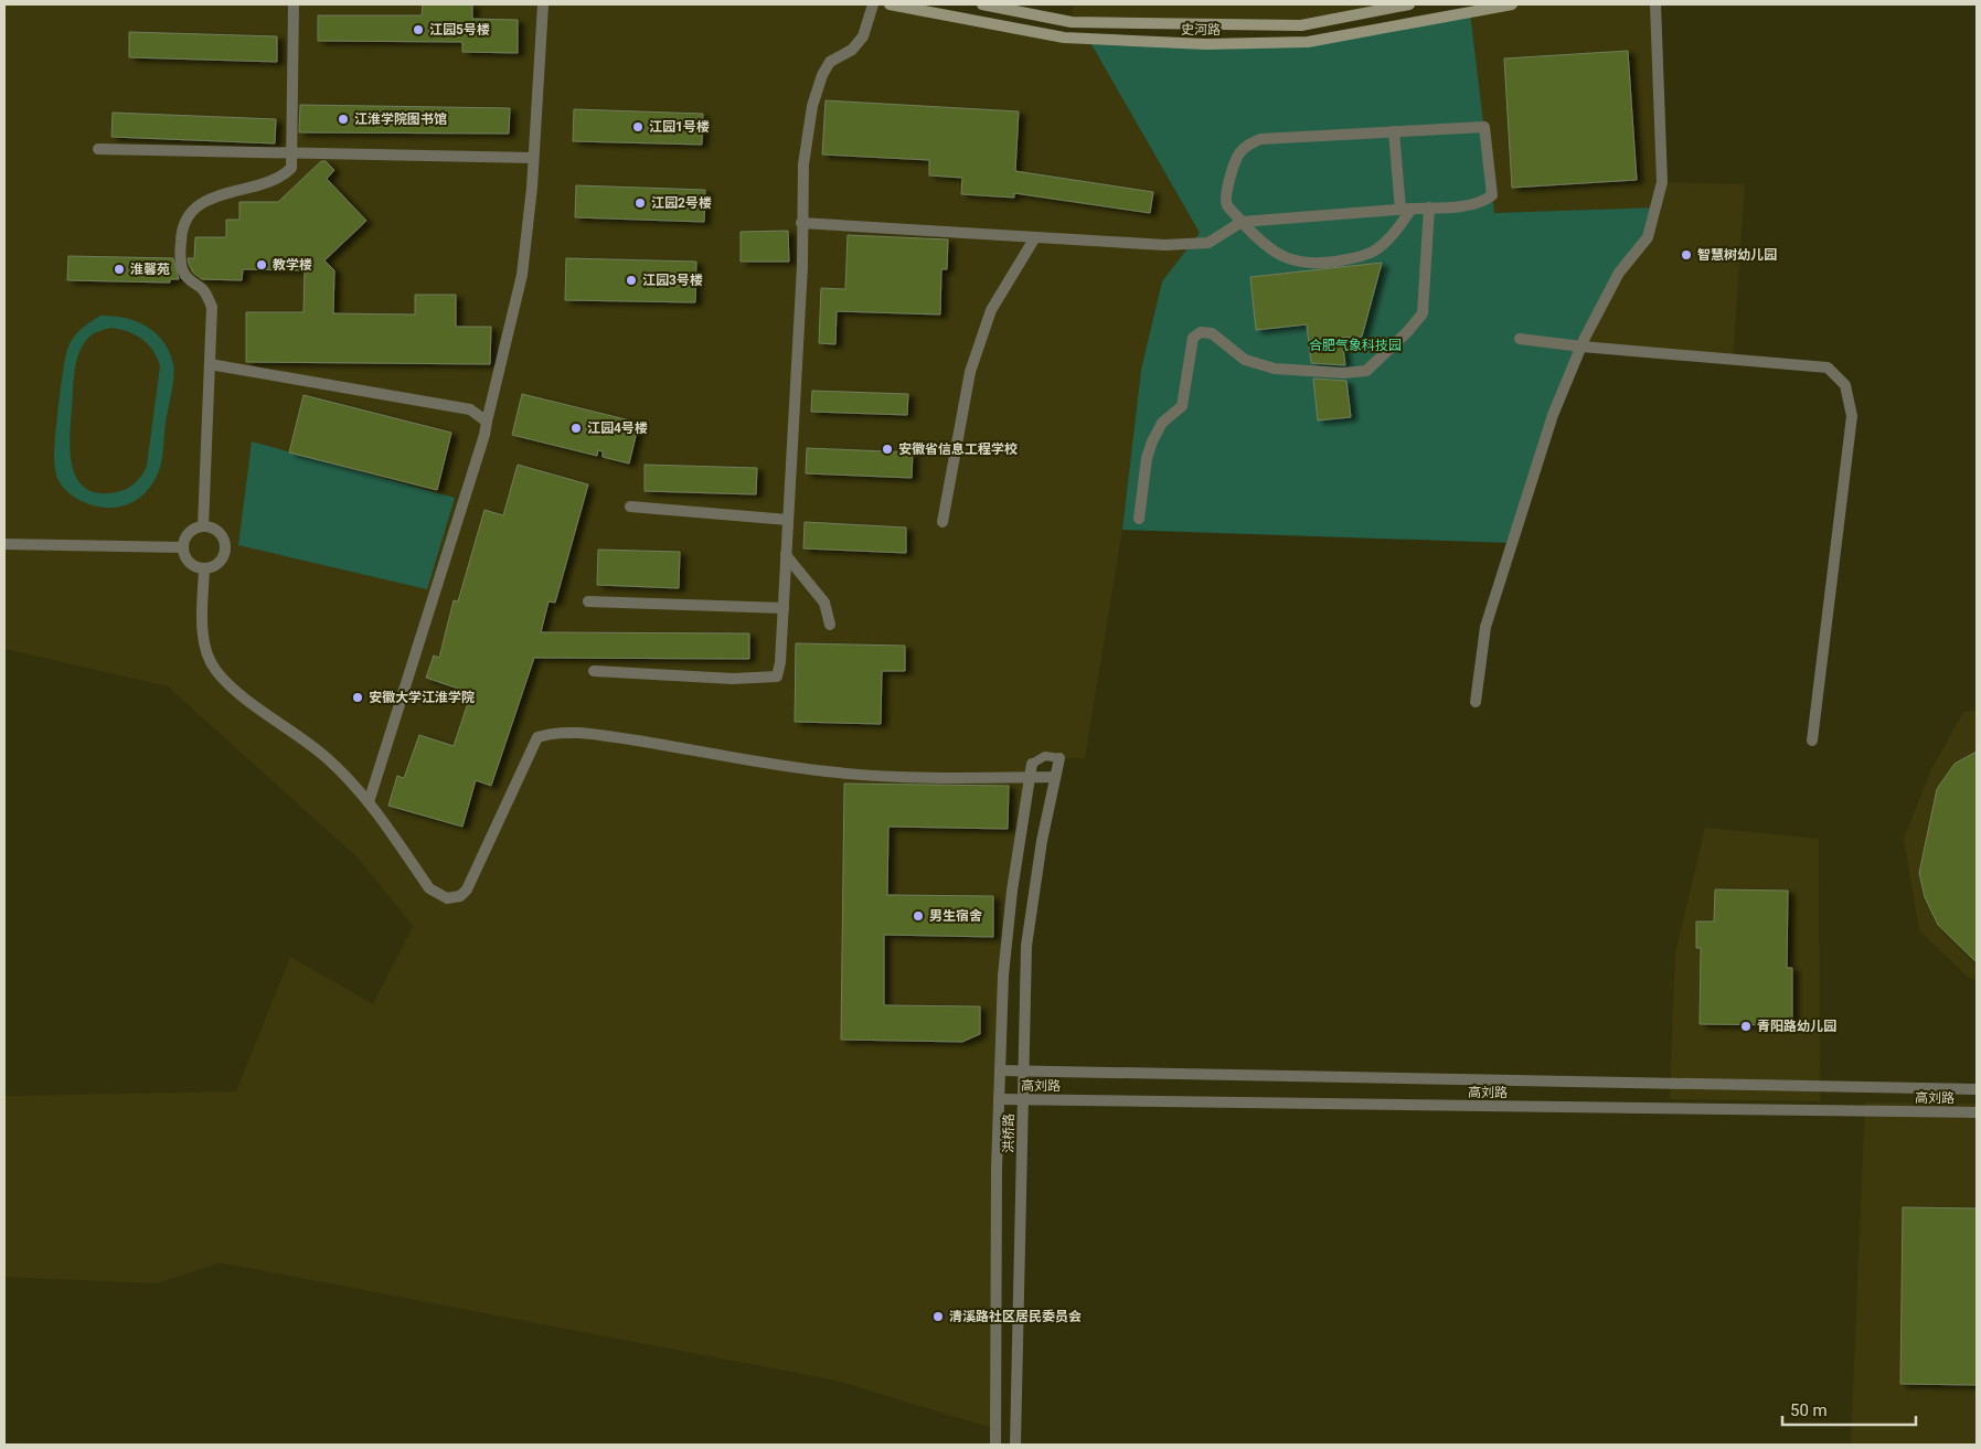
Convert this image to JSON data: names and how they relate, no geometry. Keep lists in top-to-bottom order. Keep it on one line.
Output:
{"streets":{"main road":["史河路"],"street":["高刘路","洪桥路"]},"crossings":[["高刘路","洪桥路"]],"parks":["合肥气象科技园"],"places":["江园5号楼","江淮学院图书馆","江园1号楼","江园2号楼","智慧树幼儿园","教学楼","淮馨苑","江园3号楼","江园4号楼","安徽省信息工程学校","安徽大学江淮学院","男生宿舍","青阳路幼儿园","清溪路社区居民委员会"],"scale_bar":"50 m"}
